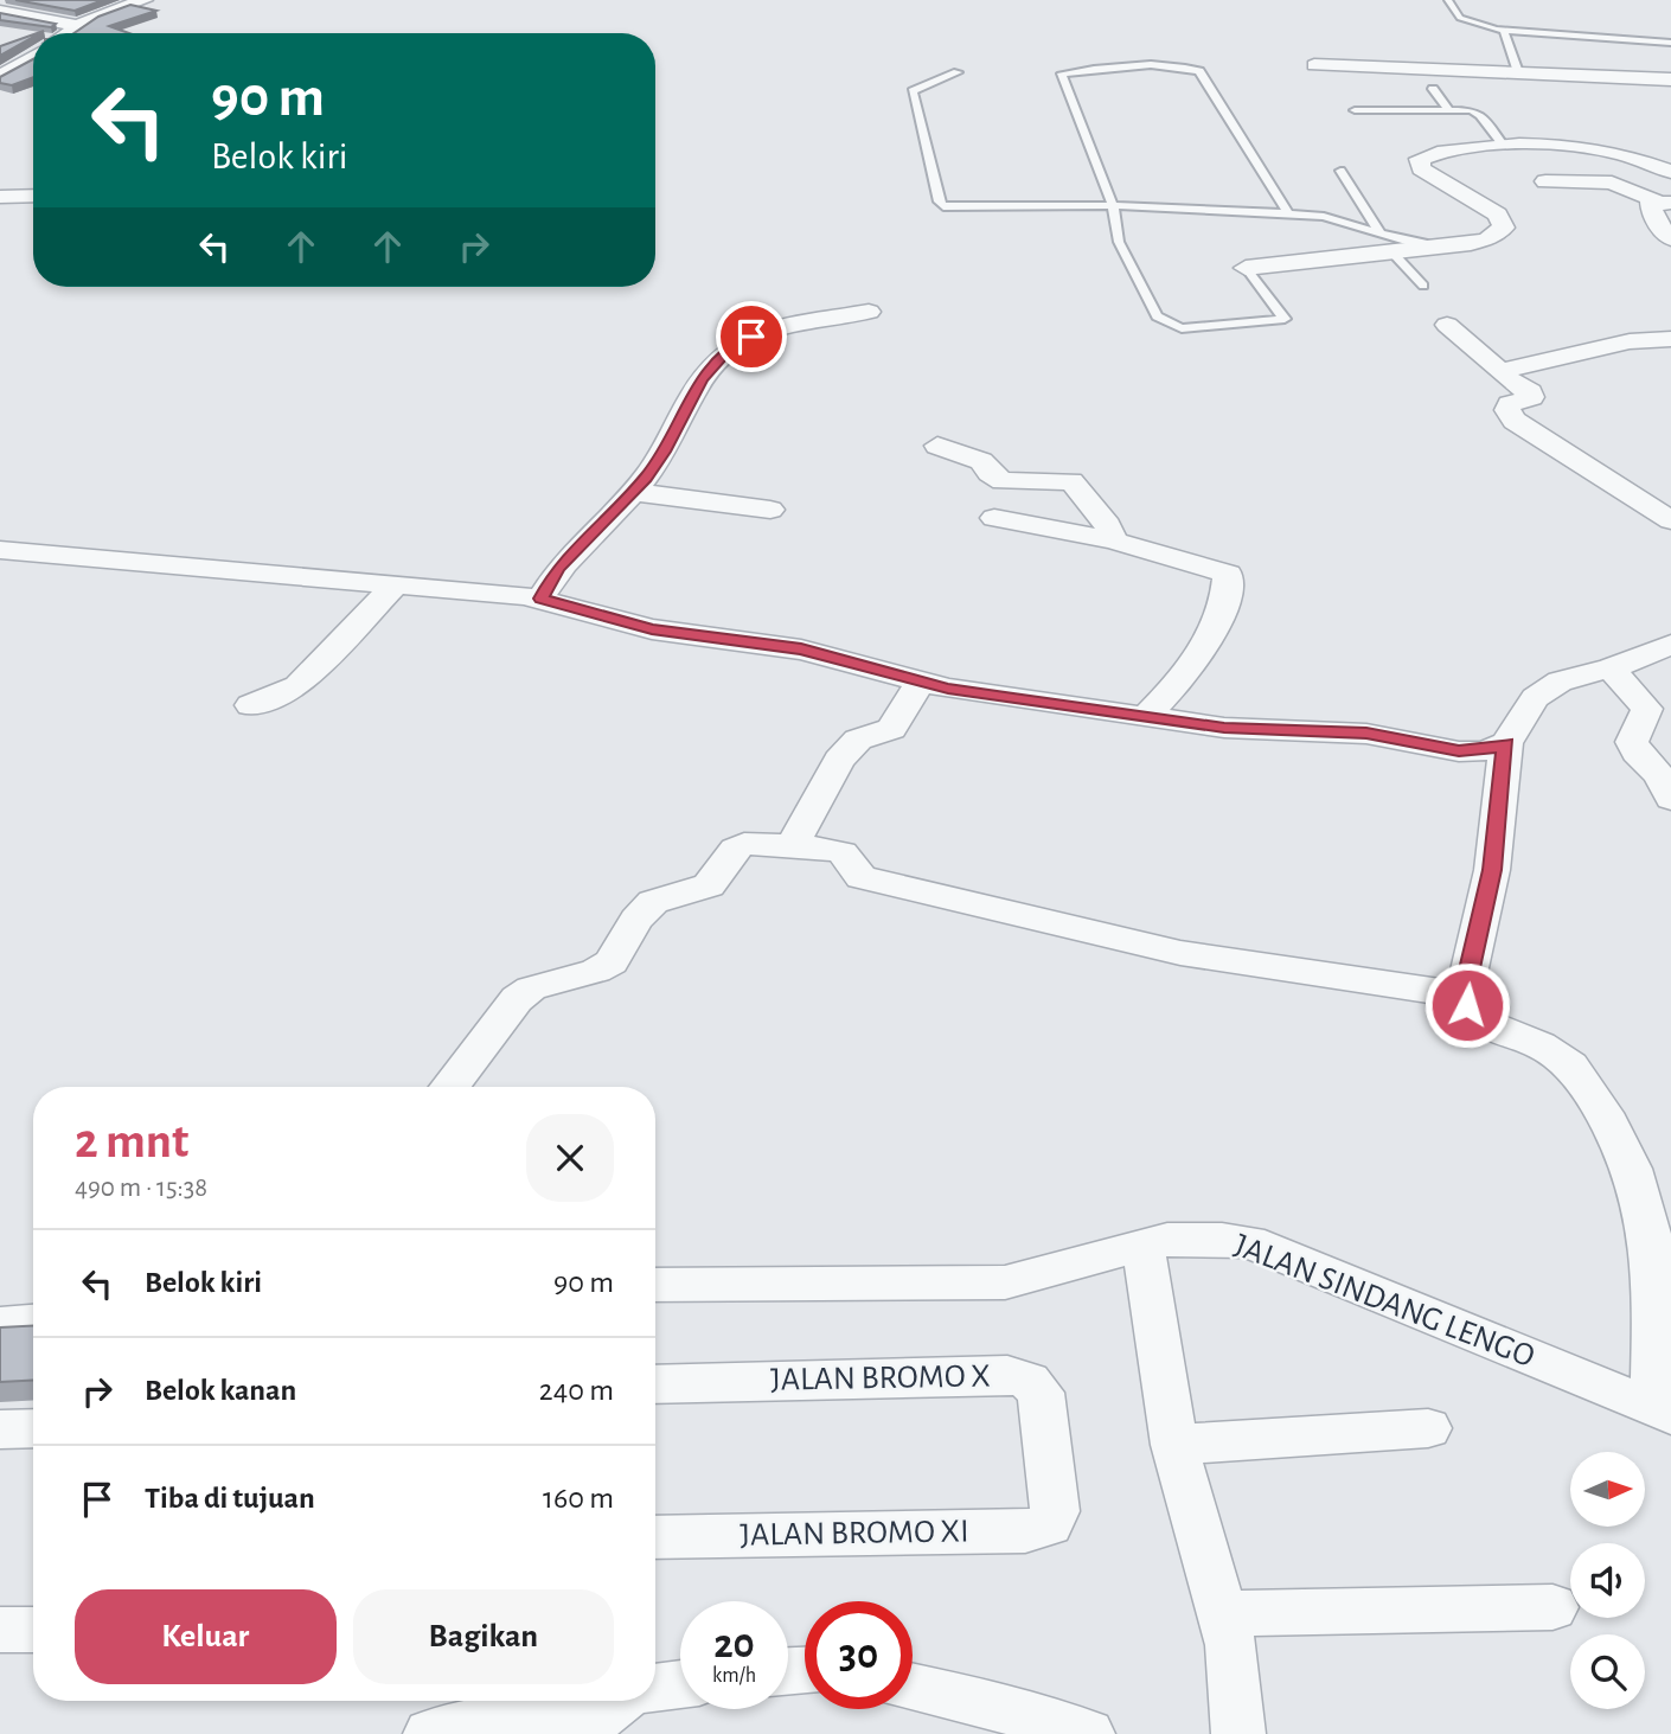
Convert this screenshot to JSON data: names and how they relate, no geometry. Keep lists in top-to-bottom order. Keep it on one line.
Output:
{"streets":{"street":["JALAN SINDANG LENGO","JALAN BROMO X","JALAN BROMO XI"]},"crossings":[["JALAN BROMO X","JALAN BROMO XI"]],"north":"right","page":{"turn":["90 m","Belok kiri"],"heading":["2 mnt","490 m · 15:38"],"list":[{"name":"Belok kiri","value":"90 m"},{"name":"Belok kanan","value":"240 m"},{"name":"Tiba di tujuan","value":"160 m"}],"buttons":["Keluar","Bagikan"],"speed":"20 km/h","limit":"30"}}
